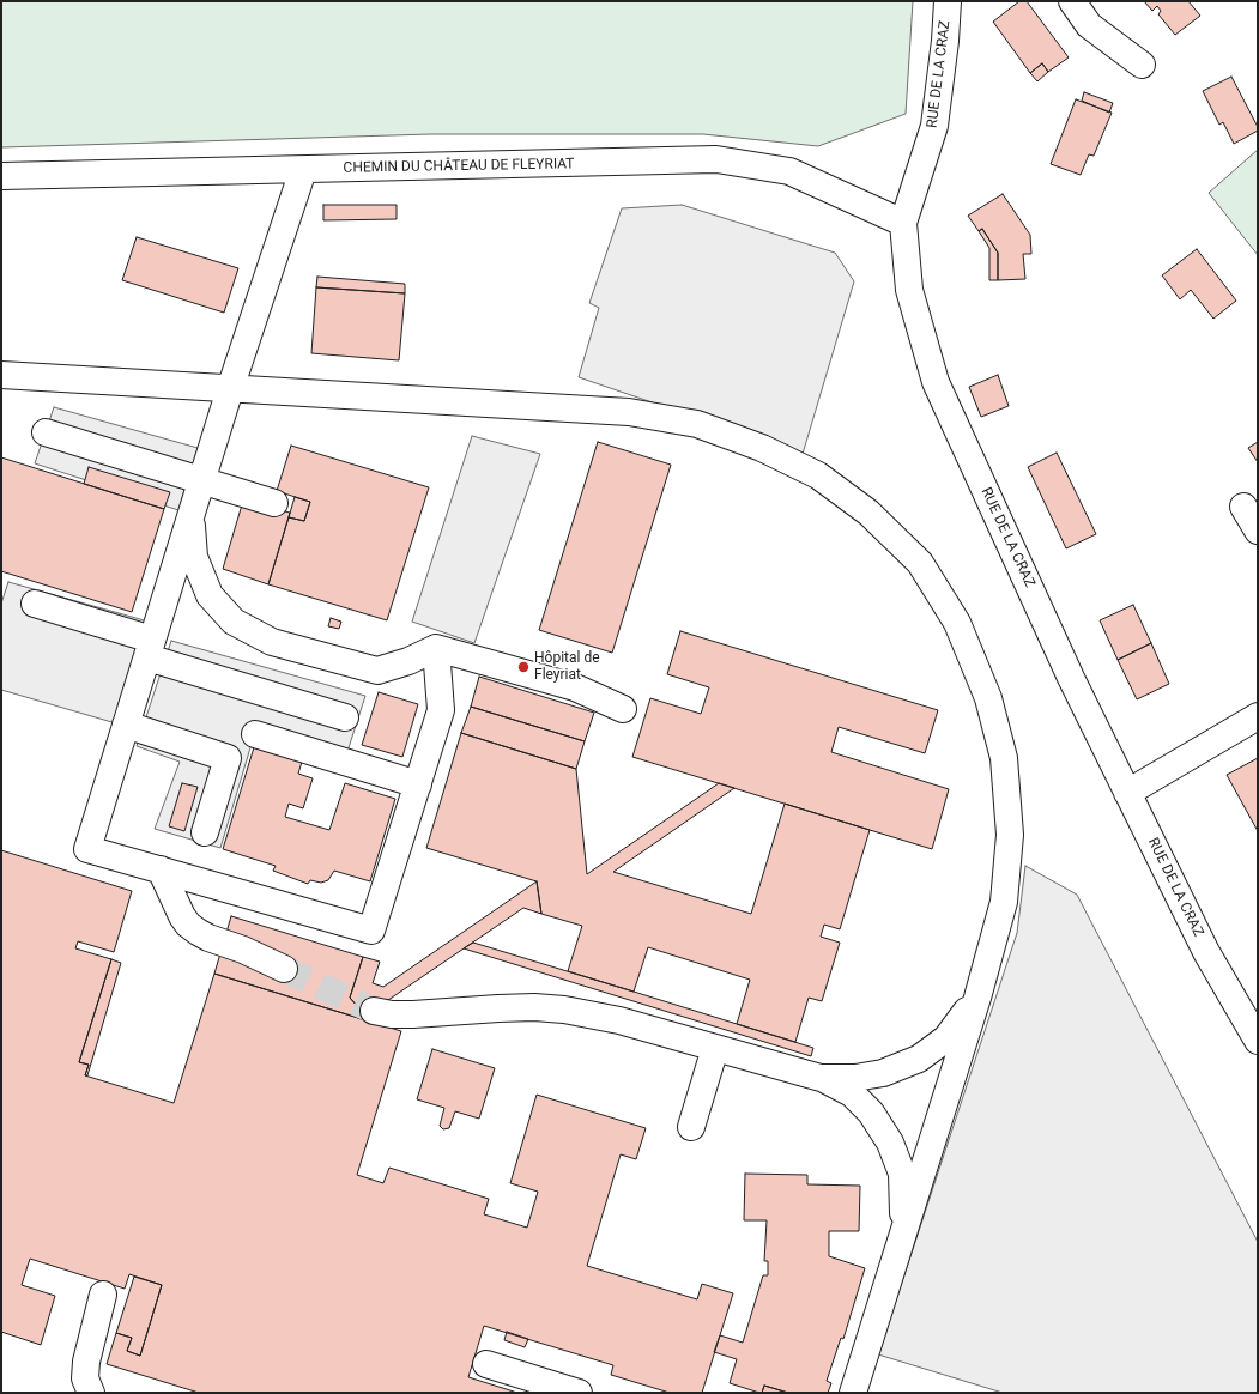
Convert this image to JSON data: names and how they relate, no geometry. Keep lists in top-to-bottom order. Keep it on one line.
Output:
{"streets":{"street":["RUE DE LA CRAZ","CHEMIN DU CHÂTEAU DE FLEYRIAT"]},"crossings":[["RUE DE LA CRAZ","CHEMIN DU CHÂTEAU DE FLEYRIAT"]],"places":["Hôpital de Fleyriat"]}
